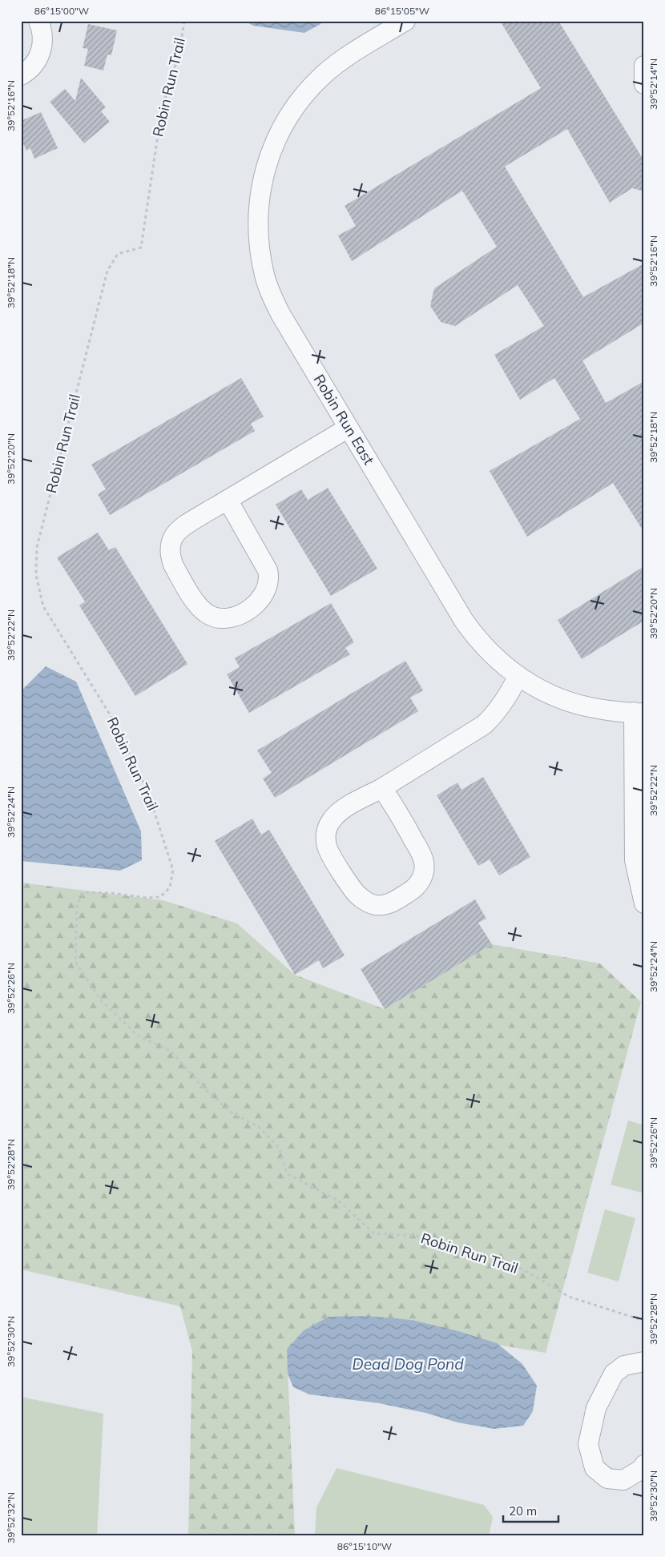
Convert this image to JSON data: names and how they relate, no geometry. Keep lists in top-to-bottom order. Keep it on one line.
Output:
{"streets":{"street":["Robin Run East"],"path":["Robin Run Trail"]},"water":["Dead Dog Pond"],"scale_bar":"20 m","coordinates":["86°15'00\"W","86°15'05\"W","39°52'14\"N","39°52'16\"N","39°52'18\"N","39°52'20\"N","39°52'22\"N","39°52'24\"N","39°52'26\"N","39°52'28\"N","39°52'30\"N","39°52'32\"N","86°15'10\"W"]}
